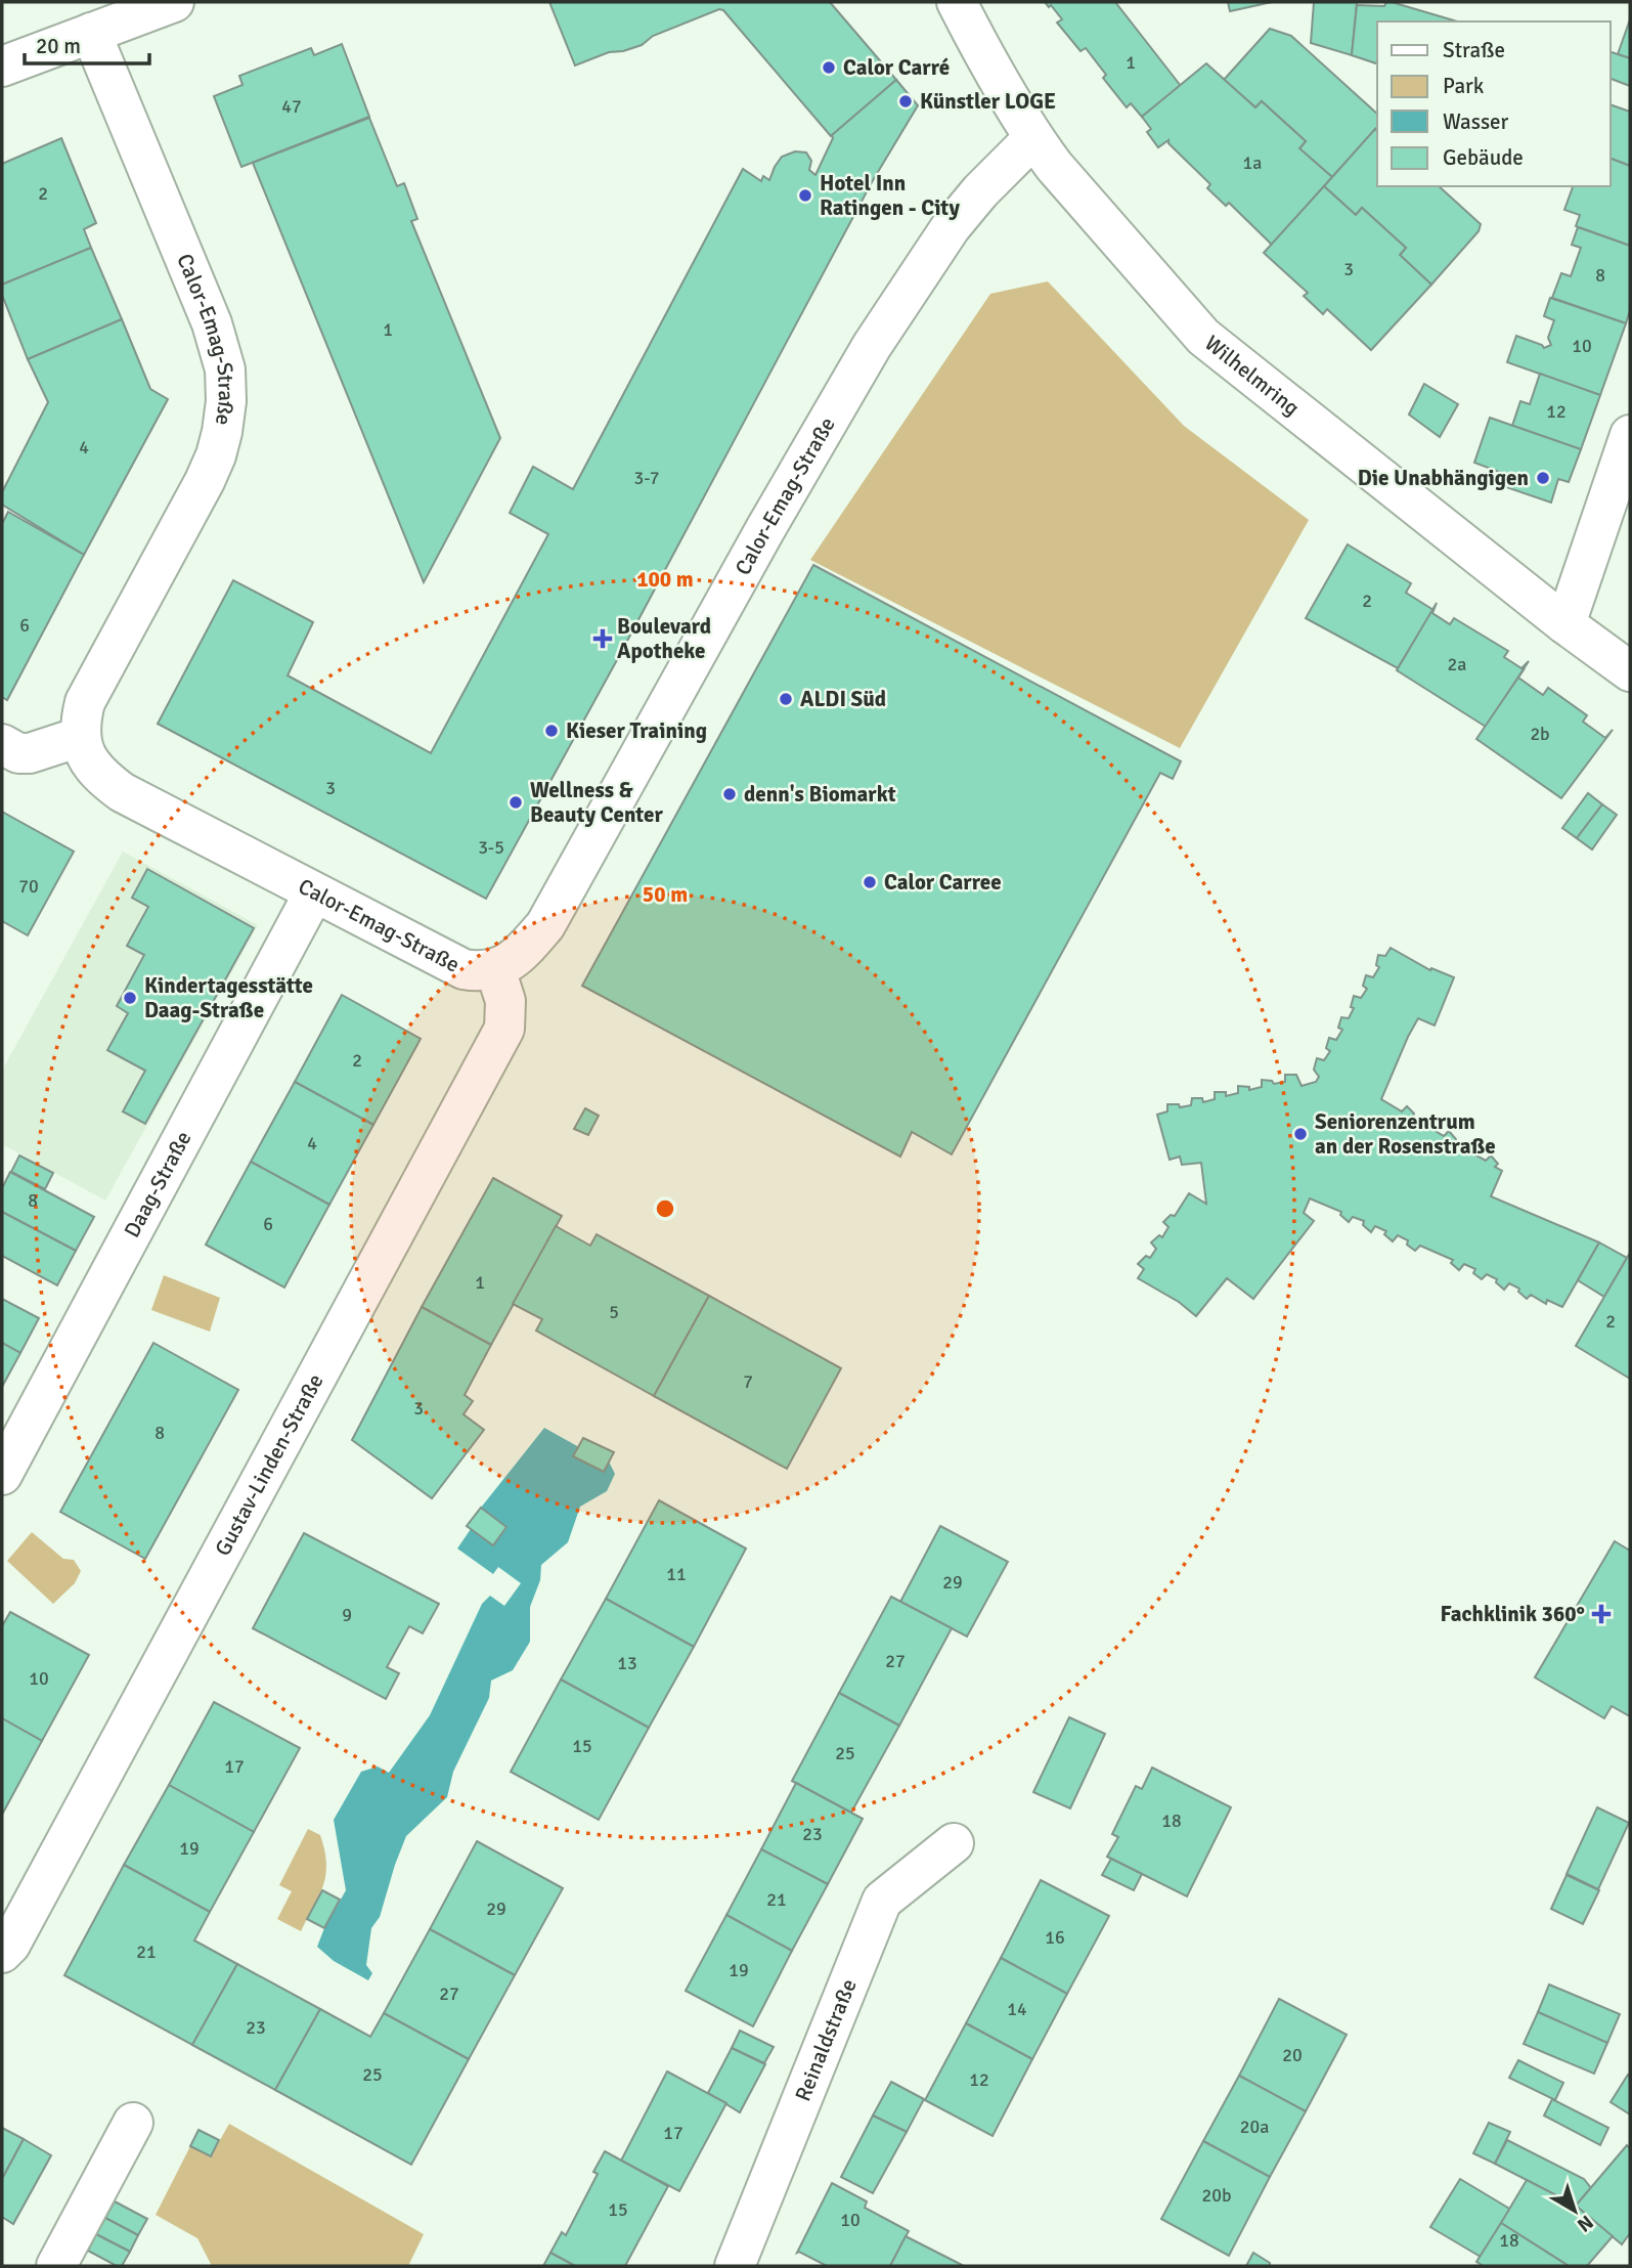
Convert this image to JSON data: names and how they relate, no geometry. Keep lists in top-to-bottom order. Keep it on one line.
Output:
{"streets":{"street":["Calor-Emag-Straße","Wilhelmring","Daag-Straße","Gustav-Linden-Straße","Reinaldstraße"]},"crossings":[["Calor-Emag-Straße","Wilhelmring"],["Calor-Emag-Straße","Daag-Straße"],["Calor-Emag-Straße","Gustav-Linden-Straße"]],"places":{"other":["Calor Carré","Künstler LOGE","Hotel Inn Ratingen - City","Die Unabhängigen","ALDI Süd","Kieser Training","denn's Biomarkt","Wellness & Beauty Center","Calor Carree","Kindertagesstätte Daag-Straße","Seniorenzentrum an der Rosenstraße"],"health":["Boulevard Apotheke","Fachklinik 360°"]},"house_numbers":["1","47","1a","2","3","8","1","10","12","4","3-7","2","6","2a","2b","3","3-5","70","2","4","8","6","1","5","2","7","3","8","11","29","9","27","13","10","15","25","17","18","23","19","21","29","16","21","19","27","14","23","20","25","12","20a","17","20b","15","10","18"],"legend":["Straße","Park","Wasser","Gebäude"],"scale_bar":"20 m","north":"bottom right","rings":["100 m","50 m"]}
